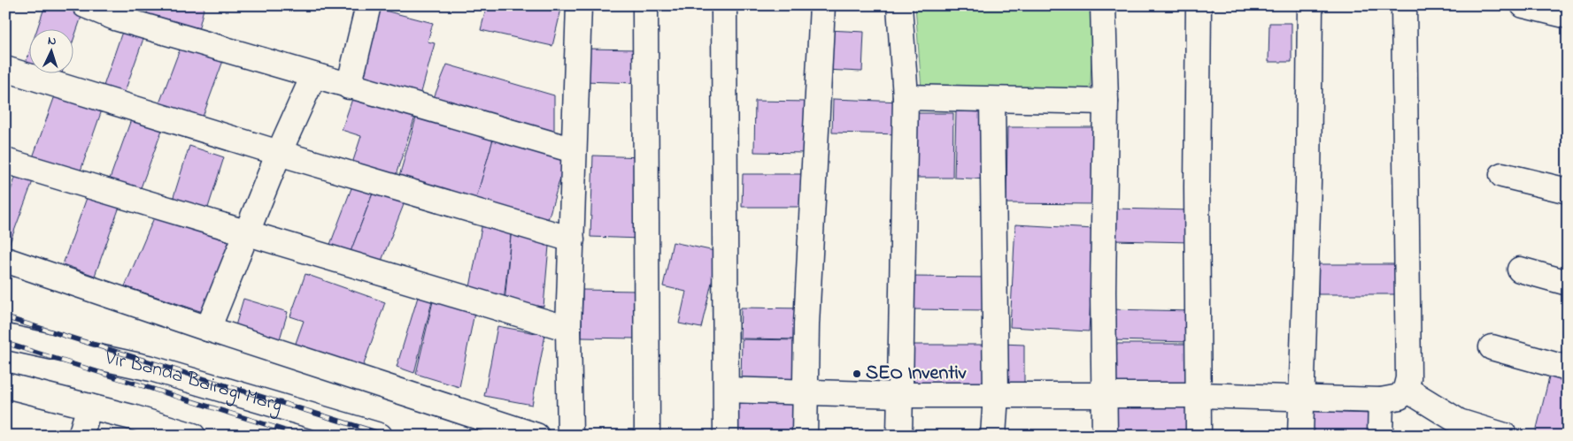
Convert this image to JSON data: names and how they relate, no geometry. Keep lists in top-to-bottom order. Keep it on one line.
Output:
{"streets":{"street":["Vir Banda Bairagi Marg"]},"places":["SEO Inventiv"],"north":"top"}
